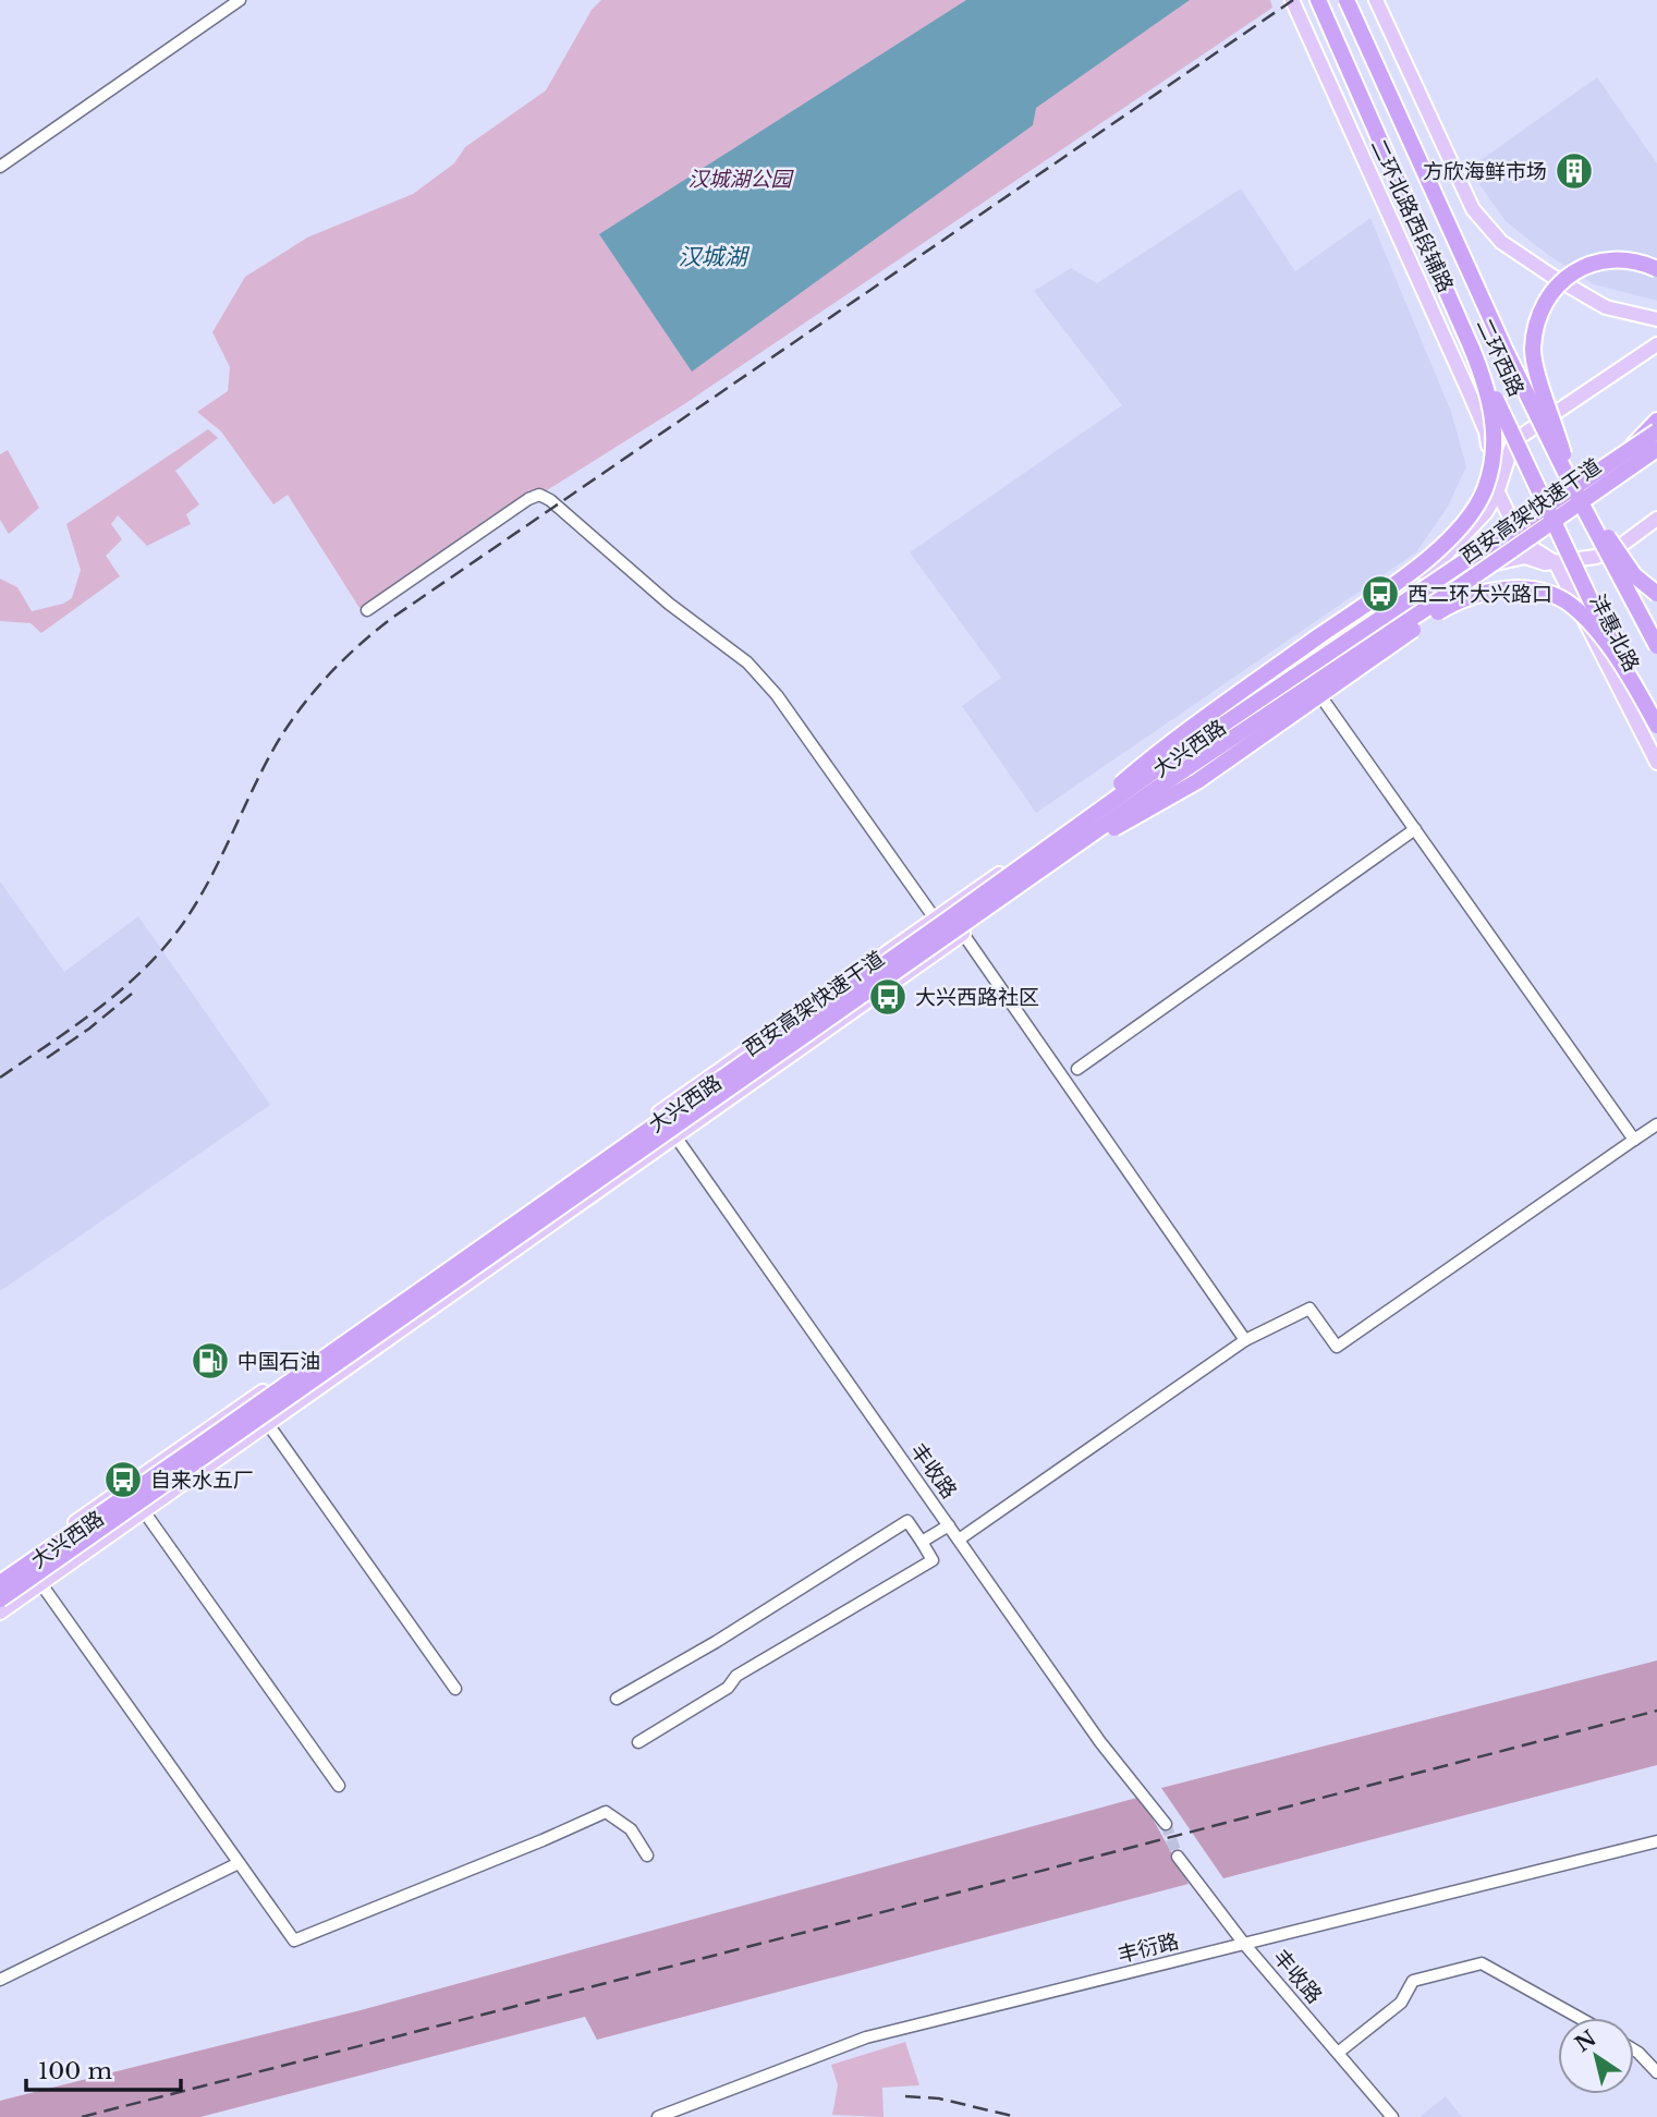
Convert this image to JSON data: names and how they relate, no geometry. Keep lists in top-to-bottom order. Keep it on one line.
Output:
{"streets":{"highway":["二环西路","西安高架快速干道"],"main road":["二环北路西段辅路","沣惠北路","大兴西路"],"street":["丰收路","丰衍路"]},"crossings":[["二环北路西段辅路","沣惠北路"],["二环北路西段辅路","大兴西路"],["沣惠北路","大兴西路"],["大兴西路","丰收路"],["丰收路","丰衍路"]],"water":["汉城湖"],"parks":["汉城湖公园"],"places":{"building":["方欣海鲜市场"],"bus stop":["西二环大兴路口","大兴西路社区","自来水五厂"],"fuel station":["中国石油"]},"scale_bar":"100 m","north":"top left"}
